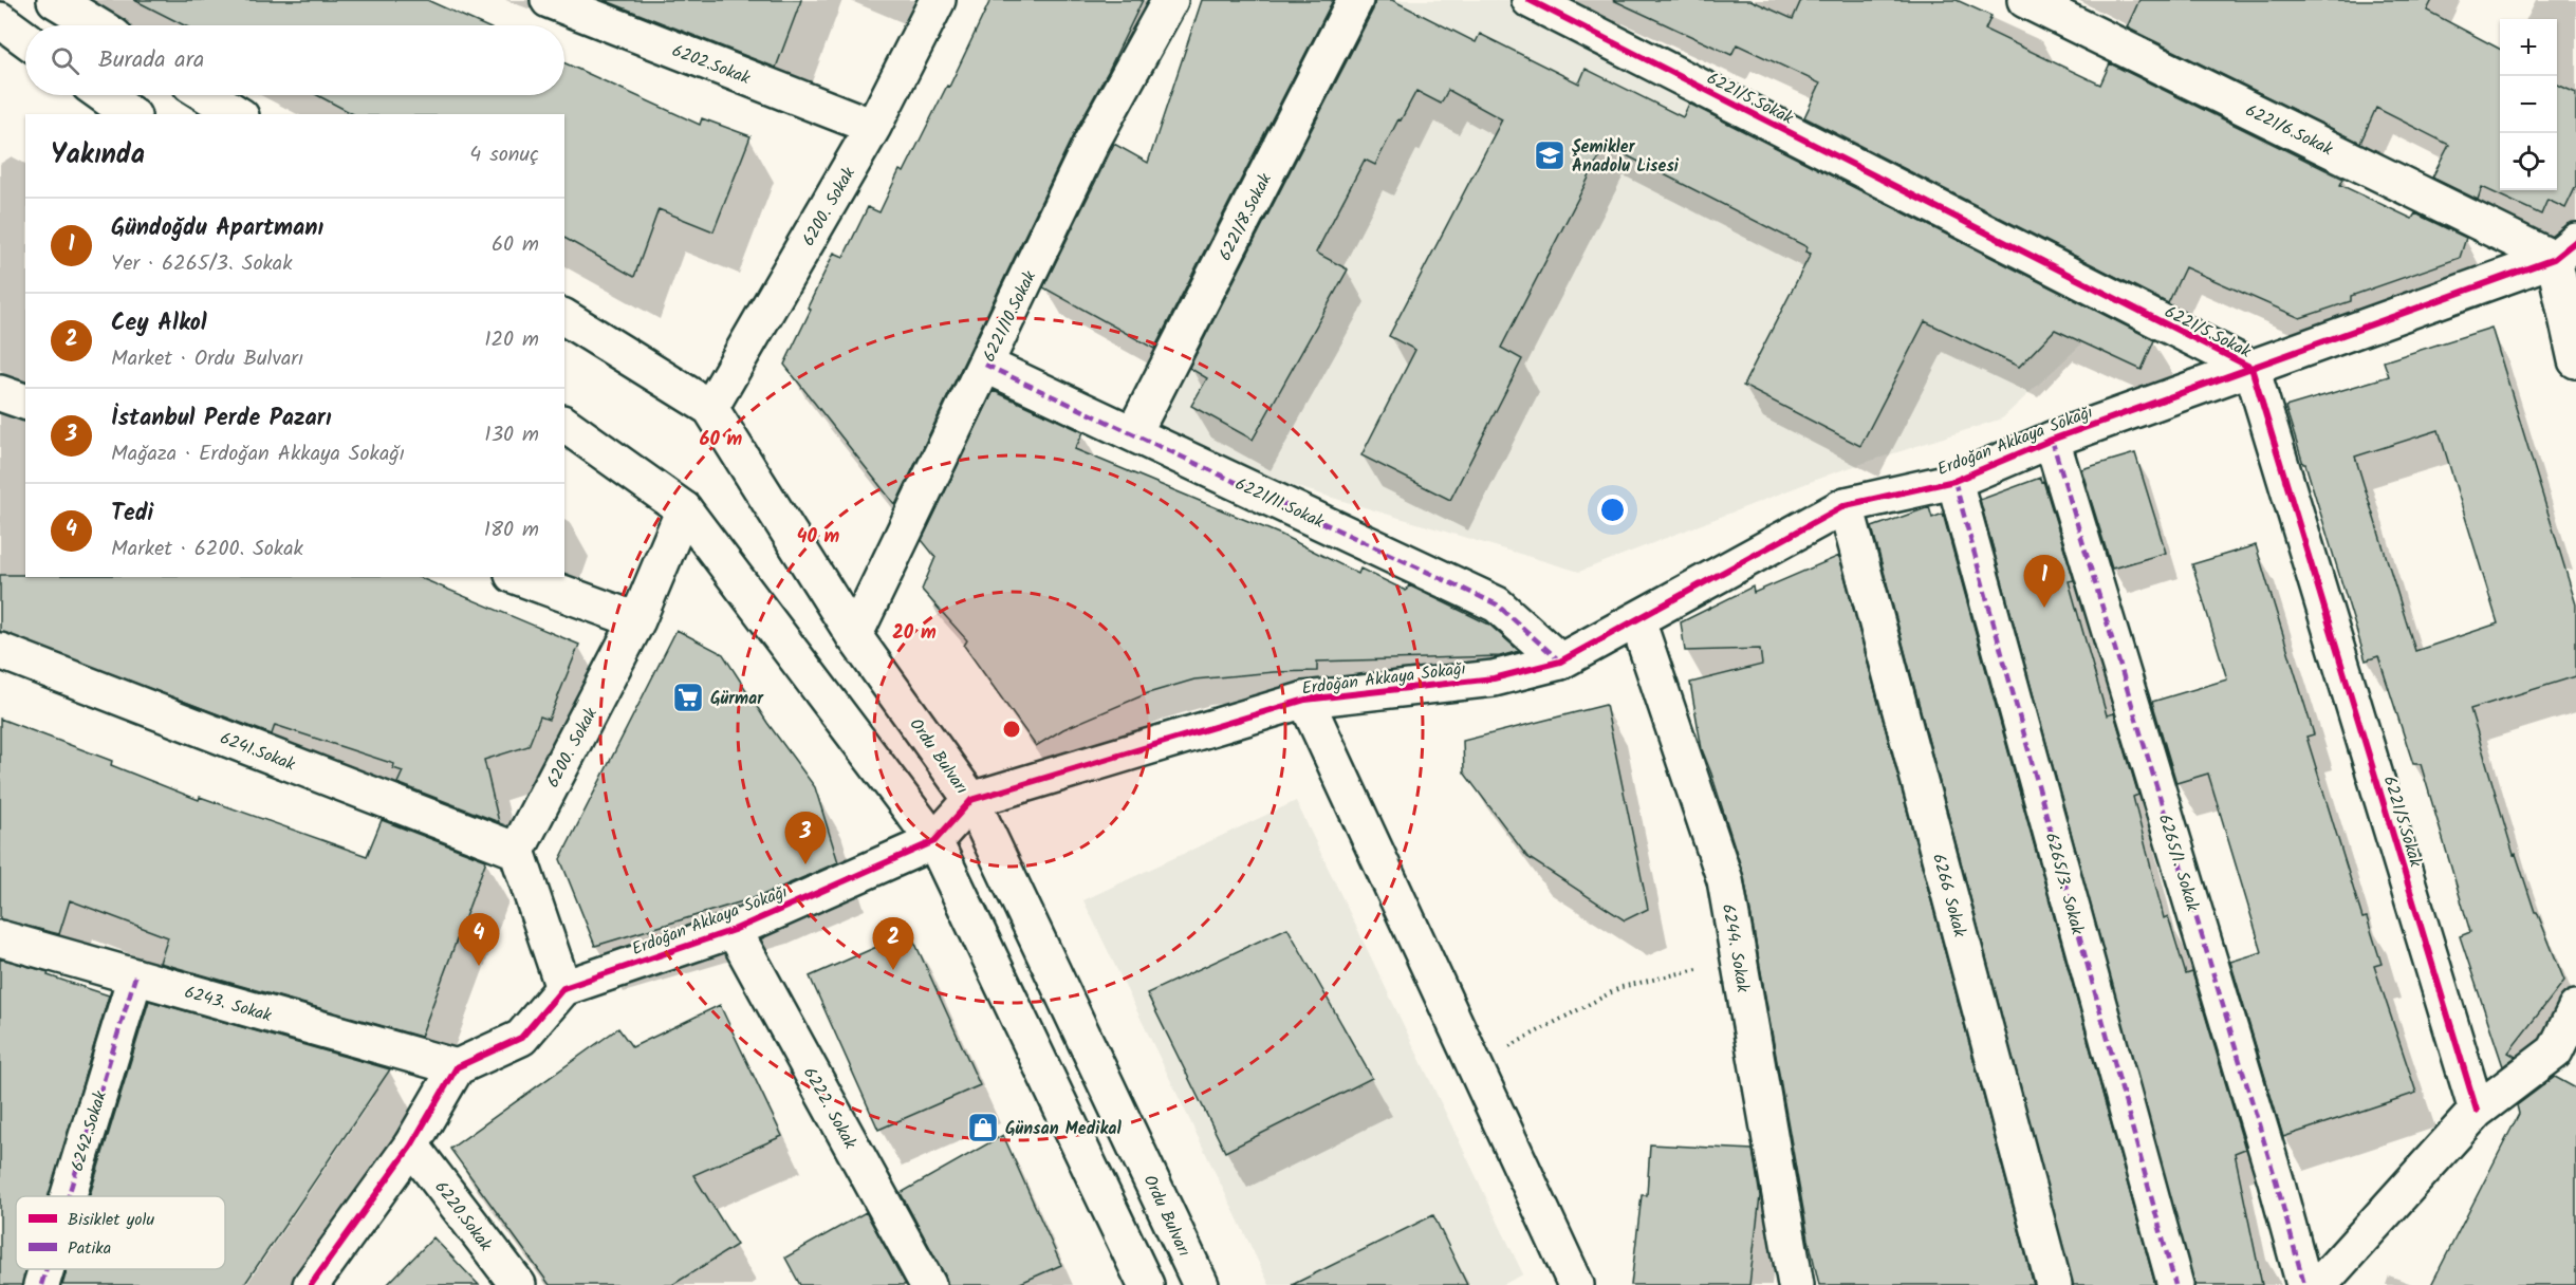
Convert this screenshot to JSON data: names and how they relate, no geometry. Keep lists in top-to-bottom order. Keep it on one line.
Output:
{"streets":{"street":["6202.Sokak","6221/5.Sokak","6221/6.Sokak","6200. Sokak","6221/8.Sokak","6221/10.Sokak","Erdoğan Akkaya Sokağı","6221/11.Sokak","6241.Sokak","Ordu Bulvarı","6265/1. Sokak","6265/3. Sokak","6266 Sokak","6244. Sokak","6243. Sokak","6222. Sokak","6242.Sokak","6220.Sokak"]},"crossings":[["6202.Sokak","6200. Sokak"],["6221/5.Sokak","Erdoğan Akkaya Sokağı"],["6221/6.Sokak","Erdoğan Akkaya Sokağı"],["6200. Sokak","6241.Sokak"],["6200. Sokak","Ordu Bulvarı"],["6221/8.Sokak","6221/11.Sokak"],["6221/10.Sokak","6221/11.Sokak"],["6221/10.Sokak","Ordu Bulvarı"],["Erdoğan Akkaya Sokağı","6221/11.Sokak"],["Erdoğan Akkaya Sokağı","Ordu Bulvarı"],["Erdoğan Akkaya Sokağı","6265/1. Sokak"],["Erdoğan Akkaya Sokağı","6265/3. Sokak"],["Erdoğan Akkaya Sokağı","6266 Sokak"],["Erdoğan Akkaya Sokağı","6244. Sokak"],["Erdoğan Akkaya Sokağı","6222. Sokak"],["6243. Sokak","6242.Sokak"]],"places":{"school or university":["Şemikler Anadolu Lisesi"],"supermarket":["Gürmar"],"shop":["Günsan Medikal"]},"legend":["Bisiklet yolu","Patika"],"page":{"map_buttons":["+","−"],"search":"Burada ara","heading":["Yakında","4 sonuç"],"list":[{"mark":"1","name":"Gündoğdu Apartmanı","note":"Yer · 6265/3. Sokak","value":"60 m"},{"mark":"2","name":"Cey Alkol","note":"Market · Ordu Bulvarı","value":"120 m"},{"mark":"3","name":"İstanbul Perde Pazarı","note":"Mağaza · Erdoğan Akkaya Sokağı","value":"130 m"},{"mark":"4","name":"Tedi","note":"Market · 6200. Sokak","value":"180 m"}],"pins":["1","3","4","2"]},"rings":["60 m","40 m","20 m"]}
